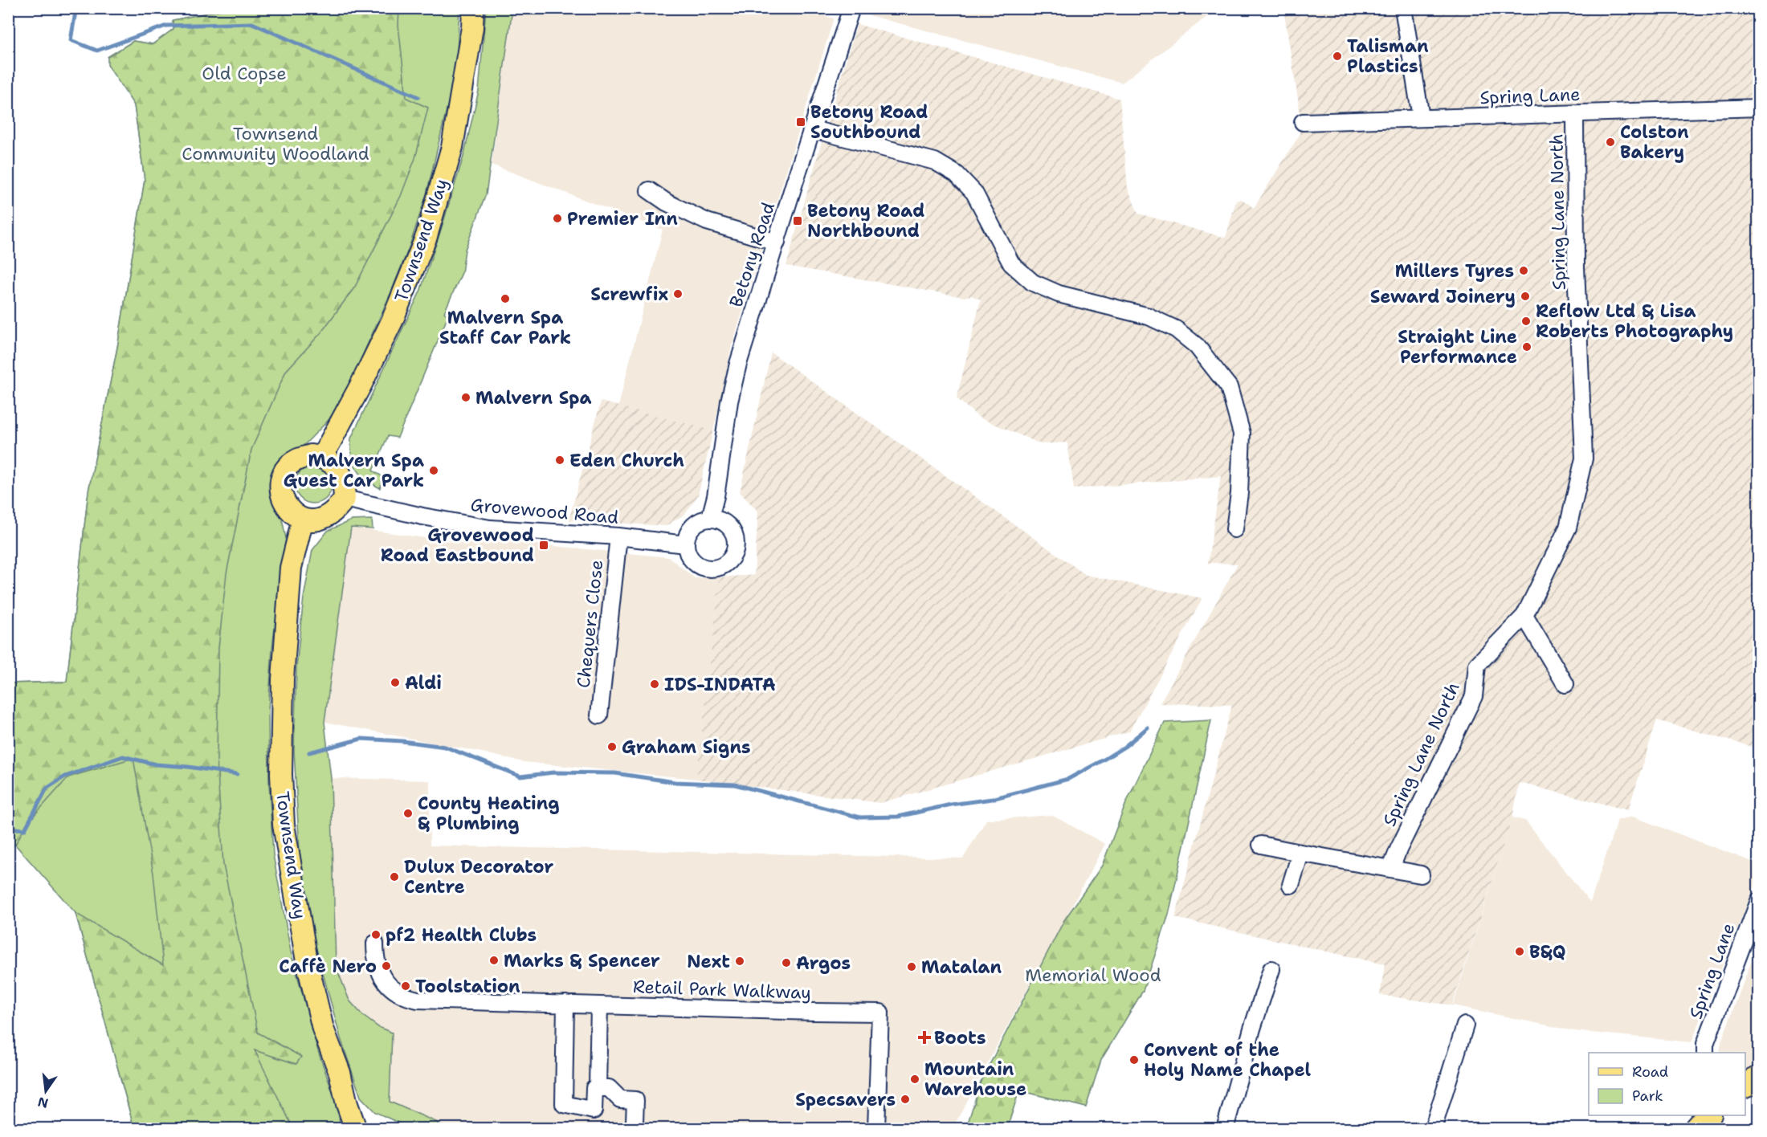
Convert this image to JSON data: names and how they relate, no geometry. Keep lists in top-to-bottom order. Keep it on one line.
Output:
{"streets":{"main road":["Townsend Way"],"street":["Spring Lane","Spring Lane North","Betony Road","Grovewood Road","Chequers Close","Retail Park Walkway"]},"crossings":[["Spring Lane","Spring Lane North"],["Townsend Way","Grovewood Road"],["Betony Road","Grovewood Road"],["Grovewood Road","Chequers Close"]],"parks":["Old Copse","Townsend Community Woodland","Memorial Wood"],"places":{"other":["Talisman Plastics","Colston Bakery","Premier Inn","Millers Tyres","Screwfix","Seward Joinery","Malvern Spa Staff Car Park","Reflow Ltd & Lisa Roberts Photography","Straight Line Performance","Malvern Spa","Eden Church","Malvern Spa Guest Car Park","Aldi","IDS-INDATA","Graham Signs","County Heating & Plumbing","Dulux Decorator Centre","pf2 Health Clubs","B&Q","Marks & Spencer","Next","Argos","Caffè Nero","Matalan","Toolstation","Convent of the Holy Name Chapel","Mountain Warehouse","Specsavers"],"transit":["Betony Road Southbound","Betony Road Northbound","Grovewood Road Eastbound"],"health":["Boots"]},"legend":["Road","Park"],"north":"bottom"}
